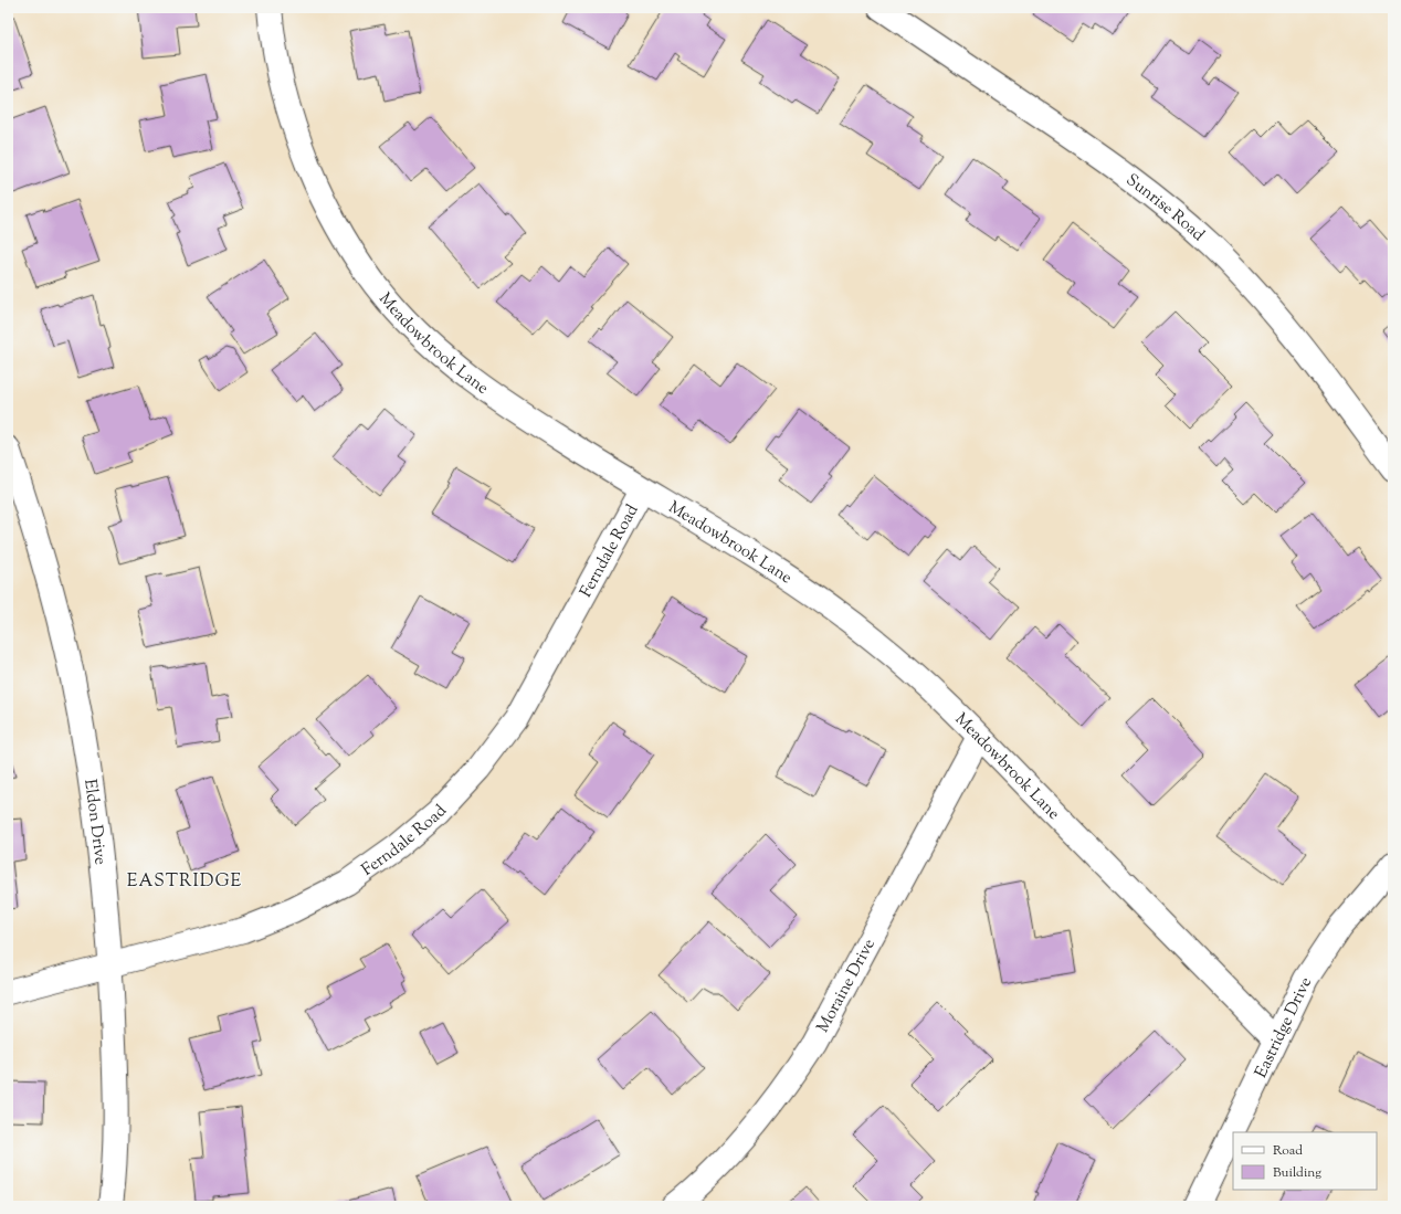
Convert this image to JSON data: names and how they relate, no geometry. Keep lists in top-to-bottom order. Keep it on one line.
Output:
{"streets":{"street":["Sunrise Road","Meadowbrook Lane","Ferndale Road","Eldon Drive","Moraine Drive","Eastridge Drive"]},"crossings":[["Meadowbrook Lane","Ferndale Road"],["Meadowbrook Lane","Moraine Drive"],["Meadowbrook Lane","Eastridge Drive"],["Ferndale Road","Eldon Drive"]],"districts":["EASTRIDGE"],"legend":["Road","Building"]}
